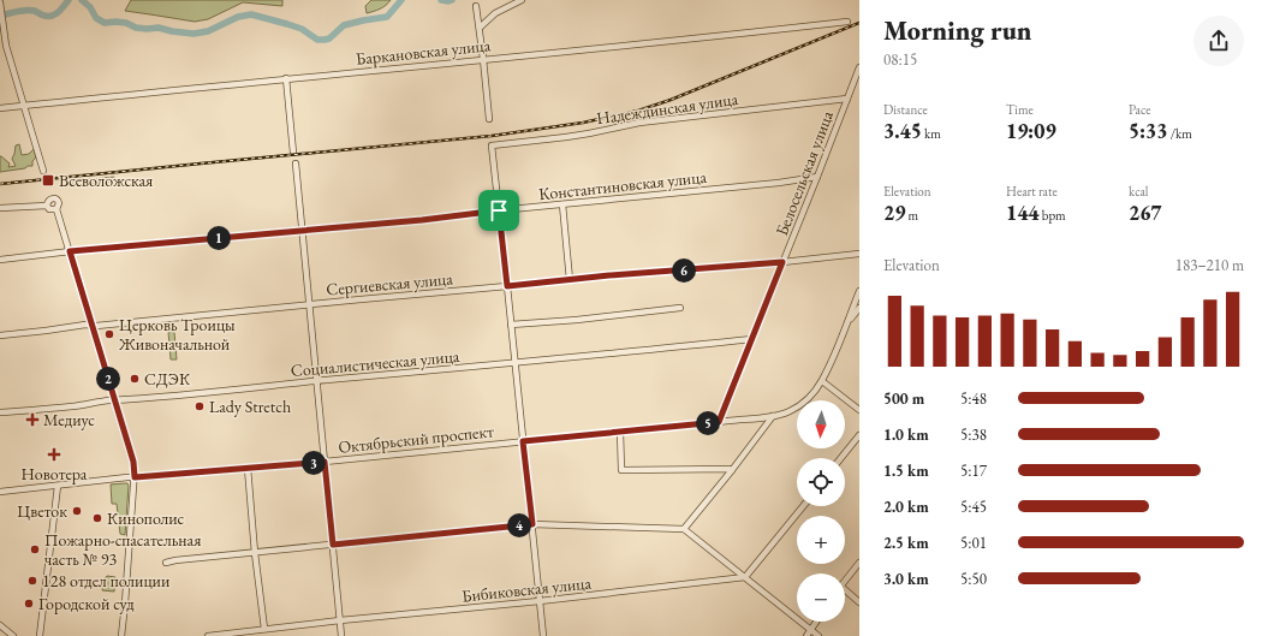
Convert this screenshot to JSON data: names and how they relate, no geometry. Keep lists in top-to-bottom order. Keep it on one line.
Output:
{"streets":{"street":["Баркановская улица","Надеждинская улица","Белосельская улица","Константиновская улица","Сергиевская улица","Социалистическая улица","Октябрьский проспект","Бибиковская улица"]},"crossings":[["Надеждинская улица","Белосельская улица"],["Надеждинская улица","Константиновская улица"],["Белосельская улица","Константиновская улица"],["Белосельская улица","Сергиевская улица"],["Белосельская улица","Социалистическая улица"],["Белосельская улица","Октябрьский проспект"]],"places":{"transit":["Всеволожская"],"other":["Церковь Троицы Живоначальной","СДЭК","Lady Stretch","Цветок","Кинополис","Пожарно-спасательная часть № 93","128 отдел полиции","Городской суд"],"health":["Медиус","Новотера"]},"north":"bottom","page":{"heading":["Morning run","08:15"],"stats":[["Distance","3.45 km"],["Time","19:09"],["Pace","5:33 /km"],["Elevation","29 m"],["Heart rate","144 bpm"],["kcal","267"]],"pins":["1","6","2","5","3","4"],"chart":["Elevation","183–210 m"],"list":[{"name":"500 m","note":"5:48"},{"name":"1.0 km","note":"5:38"},{"name":"1.5 km","note":"5:17"},{"name":"2.0 km","note":"5:45"},{"name":"2.5 km","note":"5:01"},{"name":"3.0 km","note":"5:50"}],"map_buttons":["+","−"]}}
